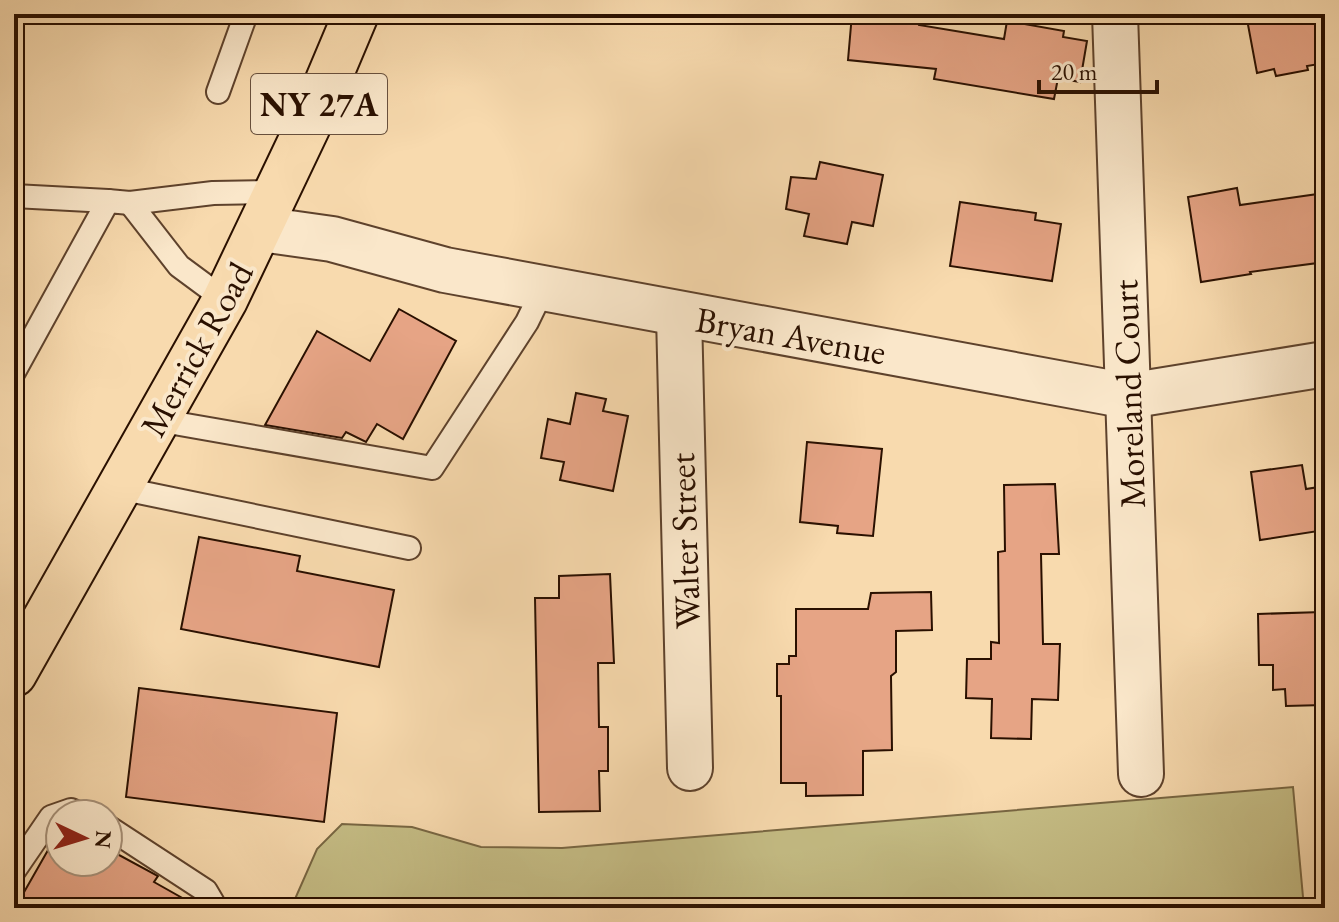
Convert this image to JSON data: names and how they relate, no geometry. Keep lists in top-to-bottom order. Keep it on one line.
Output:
{"streets":{"main road":["NY 27A","Merrick Road"],"street":["Bryan Avenue","Moreland Court","Walter Street"]},"crossings":[["Bryan Avenue","Merrick Road"],["Bryan Avenue","Moreland Court"],["Bryan Avenue","Walter Street"]],"scale_bar":"20 m","north":"right"}
